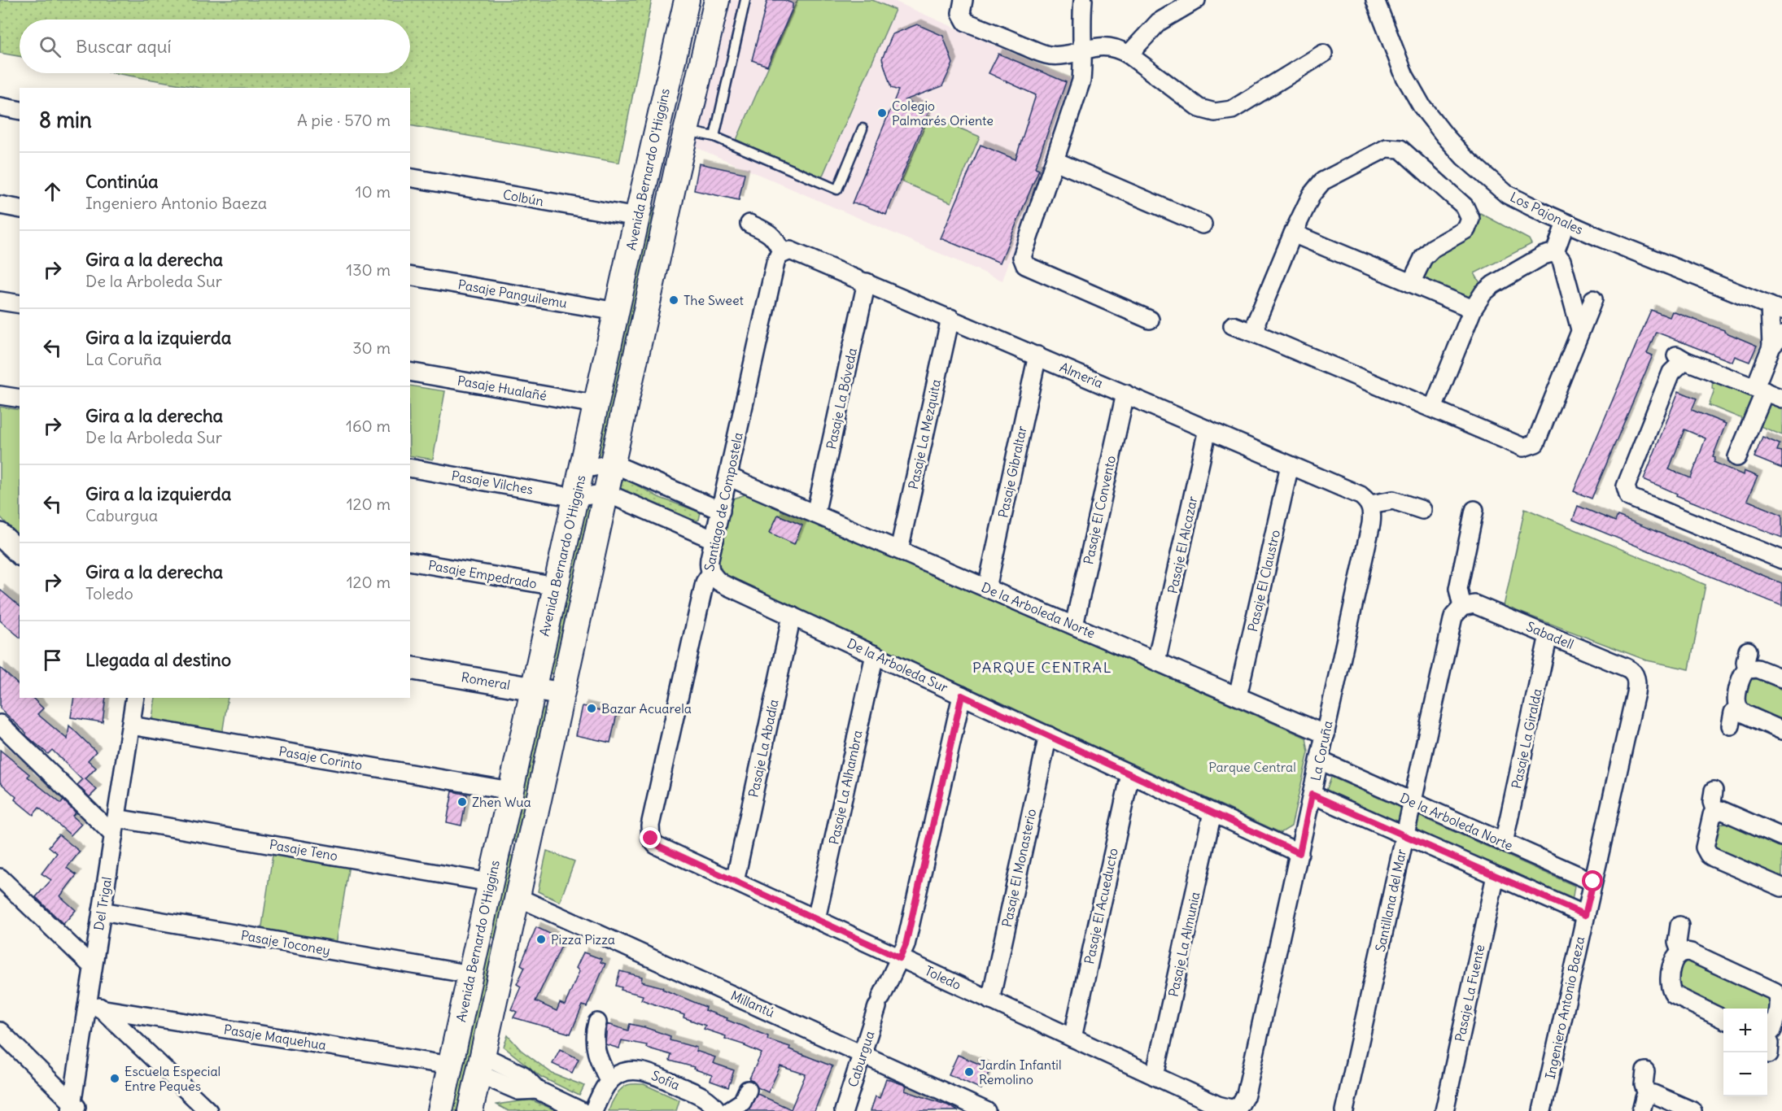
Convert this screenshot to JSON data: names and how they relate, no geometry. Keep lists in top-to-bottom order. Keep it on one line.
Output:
{"streets":{"main road":["Avenida Bernardo O'Higgins"],"street":["Colbún","Los Pajonales","Pasaje Panguilemu","Almería","Pasaje Hualañé","Pasaje La Bóveda","Pasaje La Mezquita","Pasaje Gibraltar","Pasaje Vilches","Santiago de Compostela","Pasaje El Convento","Pasaje El Alcazar","Pasaje Empedrado","Pasaje El Claustro","De la Arboleda Norte","Sabadell","De la Arboleda Sur","Romeral","Pasaje La Giralda","Pasaje La Abadía","La Coruña","Pasaje Corinto","Pasaje La Alhambra","Pasaje Teno","Pasaje El Monasterio","Santillana del Mar","Del Trigal","Pasaje El Acueducto","Pasaje Toconey","Pasaje La Almunia","Toledo","Pasaje La Fuente","Millantú","Ingeniero Antonio Baeza","Pasaje Maquehua","Caburgua","Sofía"]},"crossings":[["Avenida Bernardo O'Higgins","Colbún"],["Avenida Bernardo O'Higgins","Pasaje Panguilemu"],["Avenida Bernardo O'Higgins","Pasaje Hualañé"],["Avenida Bernardo O'Higgins","Pasaje Vilches"],["Avenida Bernardo O'Higgins","Pasaje Empedrado"],["Avenida Bernardo O'Higgins","Romeral"],["Avenida Bernardo O'Higgins","Pasaje Corinto"],["Avenida Bernardo O'Higgins","Pasaje Teno"],["Avenida Bernardo O'Higgins","Pasaje Toconey"],["Avenida Bernardo O'Higgins","Pasaje Maquehua"],["Almería","Pasaje La Bóveda"],["Almería","Pasaje La Mezquita"],["Almería","Pasaje Gibraltar"],["Almería","Santiago de Compostela"],["Almería","Pasaje El Convento"],["Almería","Pasaje El Alcazar"],["Almería","Pasaje El Claustro"],["Almería","La Coruña"],["Pasaje La Bóveda","De la Arboleda Norte"],["Pasaje La Mezquita","De la Arboleda Norte"],["Pasaje Gibraltar","De la Arboleda Norte"],["Santiago de Compostela","De la Arboleda Norte"],["Santiago de Compostela","De la Arboleda Sur"],["Santiago de Compostela","Toledo"],["Pasaje El Convento","De la Arboleda Norte"],["Pasaje El Alcazar","De la Arboleda Norte"],["Pasaje El Claustro","De la Arboleda Norte"],["De la Arboleda Norte","Pasaje La Giralda"],["De la Arboleda Norte","La Coruña"],["De la Arboleda Norte","Santillana del Mar"],["De la Arboleda Norte","Ingeniero Antonio Baeza"],["Sabadell","Pasaje La Giralda"],["Sabadell","Santillana del Mar"],["Sabadell","Ingeniero Antonio Baeza"],["De la Arboleda Sur","Pasaje La Abadía"],["De la Arboleda Sur","La Coruña"],["De la Arboleda Sur","Pasaje La Alhambra"],["De la Arboleda Sur","Pasaje El Monasterio"],["De la Arboleda Sur","Pasaje El Acueducto"],["De la Arboleda Sur","Pasaje La Almunia"],["De la Arboleda Sur","Caburgua"],["Pasaje La Abadía","Toledo"],["La Coruña","Toledo"],["Pasaje Corinto","Del Trigal"],["Pasaje La Alhambra","Toledo"],["Pasaje Teno","Del Trigal"],["Pasaje El Monasterio","Toledo"],["Del Trigal","Pasaje Toconey"],["Del Trigal","Pasaje Maquehua"],["Pasaje El Acueducto","Toledo"],["Pasaje La Almunia","Toledo"],["Toledo","Caburgua"],["Millantú","Caburgua"]],"districts":["PARQUE CENTRAL"],"parks":["Parque Central"],"places":["Colegio Palmarés Oriente","The Sweet","Bazar Acuarela","Zhen Wua","Pizza Pizza","Jardín Infantil Remolino","Escuela Especial Entre Peques"],"page":{"search":"Buscar aquí","heading":["8 min","A pie · 570 m"],"list":[["Continúa","Ingeniero Antonio Baeza","10 m"],["Gira a la derecha","De la Arboleda Sur","130 m"],["Gira a la izquierda","La Coruña","30 m"],["Gira a la derecha","De la Arboleda Sur","160 m"],["Gira a la izquierda","Caburgua","120 m"],["Gira a la derecha","Toledo","120 m"],"Llegada al destino"],"map_buttons":["+","−"]}}
